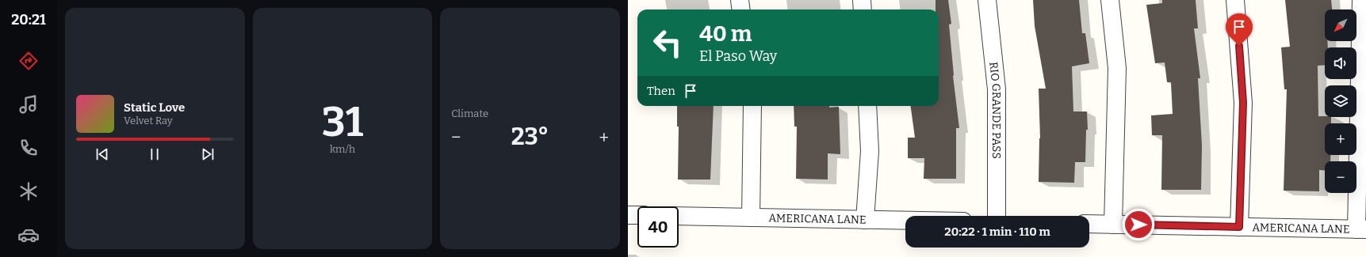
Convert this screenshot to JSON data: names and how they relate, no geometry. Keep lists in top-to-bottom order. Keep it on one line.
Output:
{"streets":{"street":["RIO GRANDE PASS","AMERICANA LANE"]},"north":"bottom left","page":{"tabs":"20:21","tile":[["31","km/h"],"Climate"],"map_buttons":["+","−"],"turn":["40 m","El Paso Way"],"then":"Then","song":["Static Love","Velvet Ray"],"heat":["−","23°","+"],"limit":"40","trip":"20:22 · 1 min · 110 m"}}
